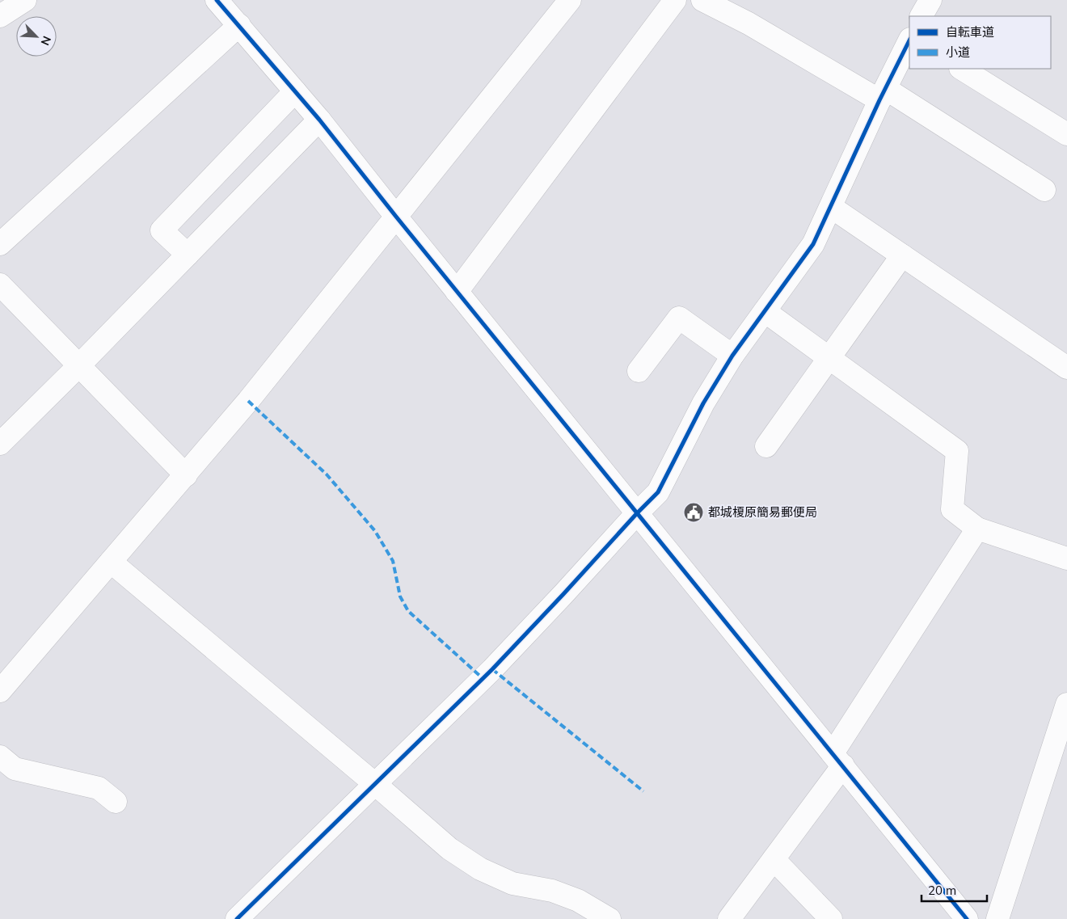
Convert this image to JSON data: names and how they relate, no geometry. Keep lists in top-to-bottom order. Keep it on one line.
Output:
{"places":{"public building":["都城榎原簡易郵便局"]},"legend":["自転車道","小道"],"scale_bar":"20 m","north":"bottom right"}
